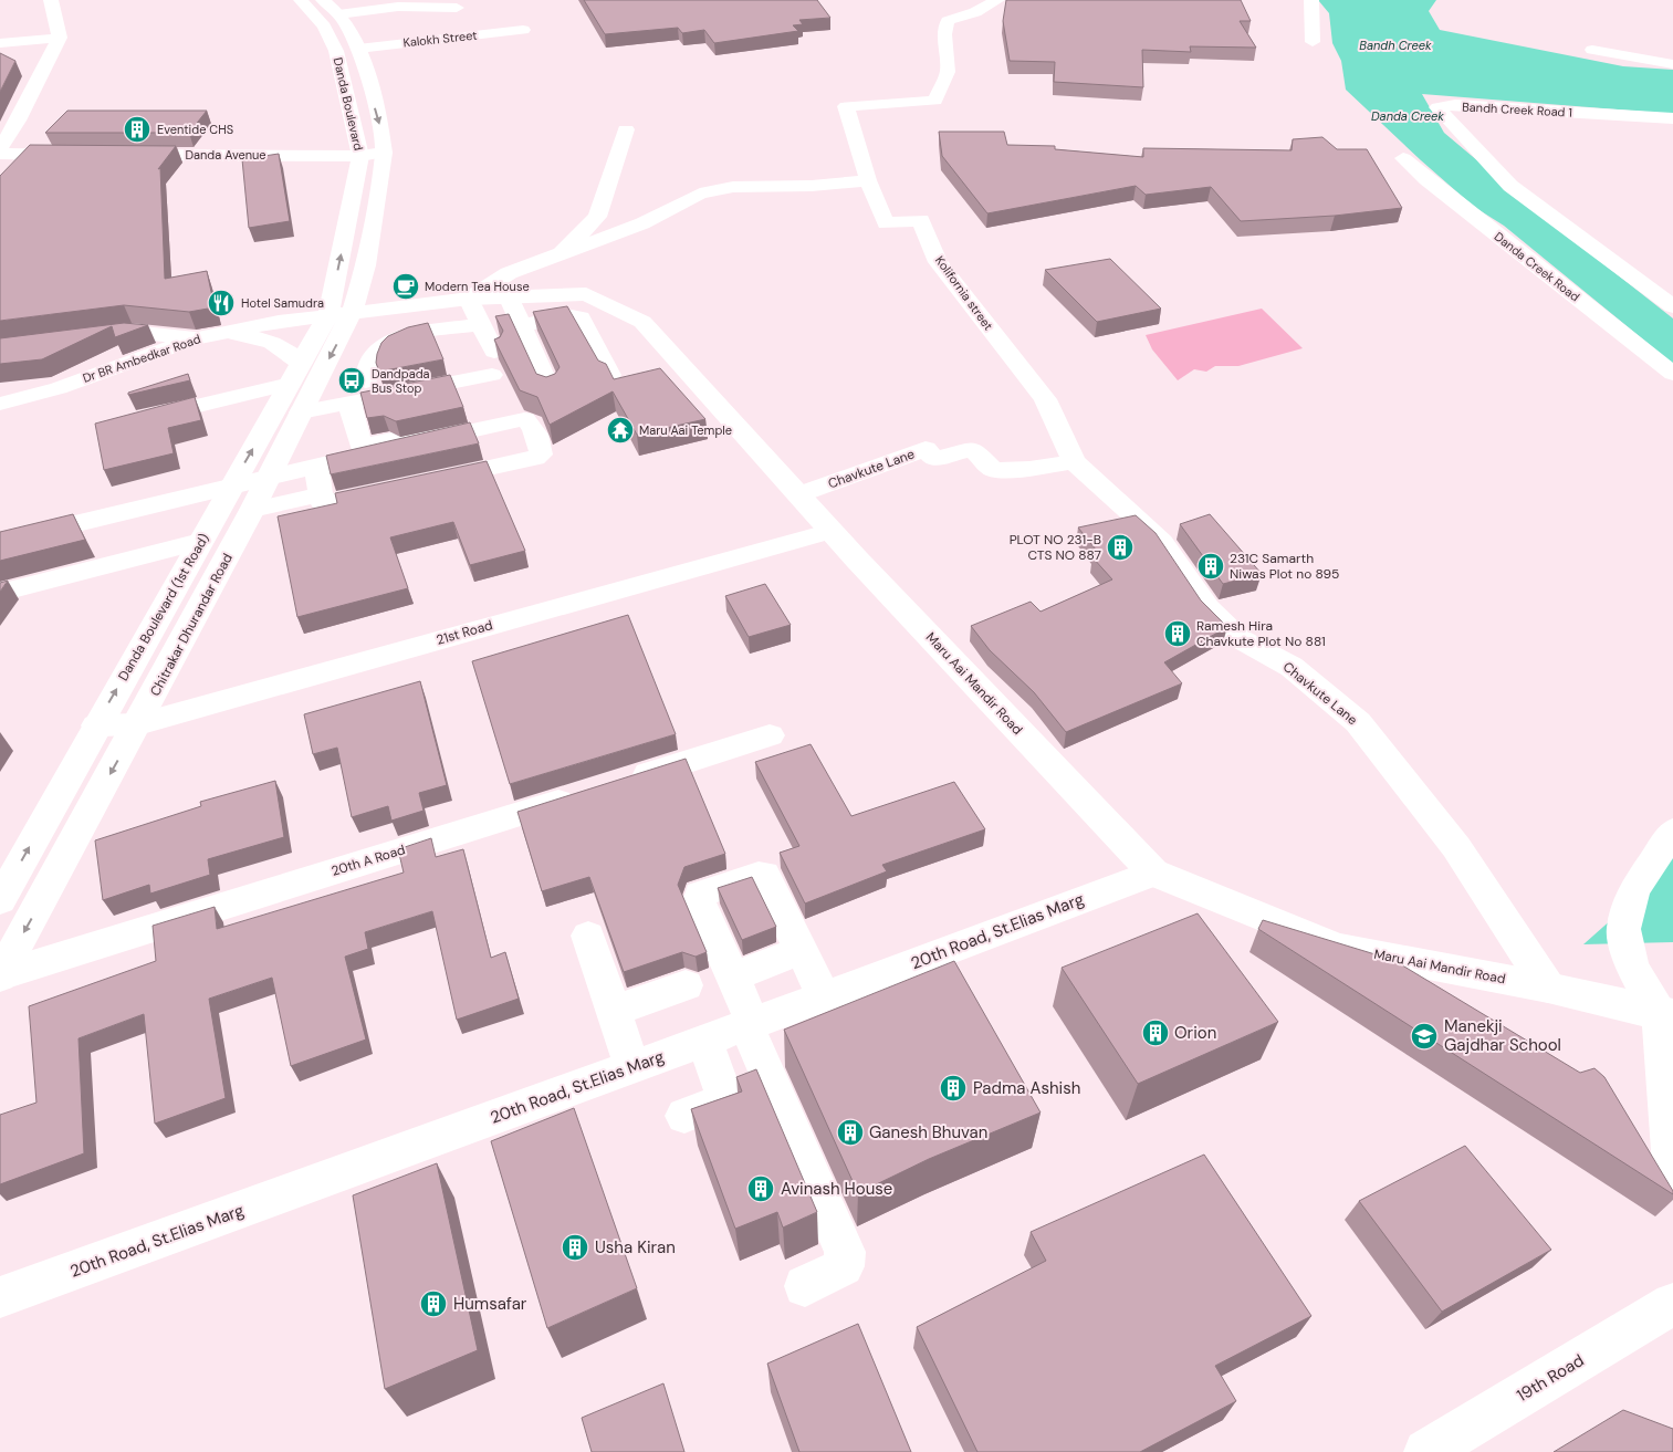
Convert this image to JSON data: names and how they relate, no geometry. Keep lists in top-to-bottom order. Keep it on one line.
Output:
{"streets":{"street":["Kalokh Street","Danda Boulevard","Bandh Creek Road 1","Danda Avenue","Danda Creek Road","Kolifornia street","Dr BR Ambedkar Road","Chavkute Lane","Danda Boulevard (1st Road)","Chitrakar Dhurandar Road","21st Road","Maru Aai Mandir Road","20th A Road","20th Road, St.Elias Marg","19th Road"]},"crossings":[["Kalokh Street","Danda Boulevard"],["Kalokh Street","Chitrakar Dhurandar Road"],["Danda Boulevard","Danda Avenue"],["Danda Boulevard","Dr BR Ambedkar Road"],["Danda Boulevard","Chitrakar Dhurandar Road"],["Danda Boulevard","Maru Aai Mandir Road"],["Danda Avenue","Chitrakar Dhurandar Road"],["Kolifornia street","Chavkute Lane"],["Dr BR Ambedkar Road","Chitrakar Dhurandar Road"],["Dr BR Ambedkar Road","Maru Aai Mandir Road"],["Chavkute Lane","Maru Aai Mandir Road"],["Danda Boulevard (1st Road)","Chitrakar Dhurandar Road"],["Danda Boulevard (1st Road)","21st Road"],["Chitrakar Dhurandar Road","21st Road"],["Chitrakar Dhurandar Road","Maru Aai Mandir Road"],["Chitrakar Dhurandar Road","20th A Road"],["21st Road","Maru Aai Mandir Road"],["Maru Aai Mandir Road","20th Road, St.Elias Marg"]],"one_way":["Danda Boulevard (1st Road)"],"water":["Bandh Creek","Danda Creek"],"places":{"building":["Eventide CHS","PLOT NO 231-B CTS NO 887","231C Samarth Niwas Plot no 895","Ramesh Hira Chavkute Plot No 881","Orion","Padma Ashish","Ganesh Bhuvan","Avinash House","Usha Kiran","Humsafar"],"cafe":["Modern Tea House"],"restaurant":["Hotel Samudra"],"bus stop":["Dandpada Bus Stop"],"temple":["Maru Aai Temple"],"school or university":["Manekji Gajdhar School"]}}
